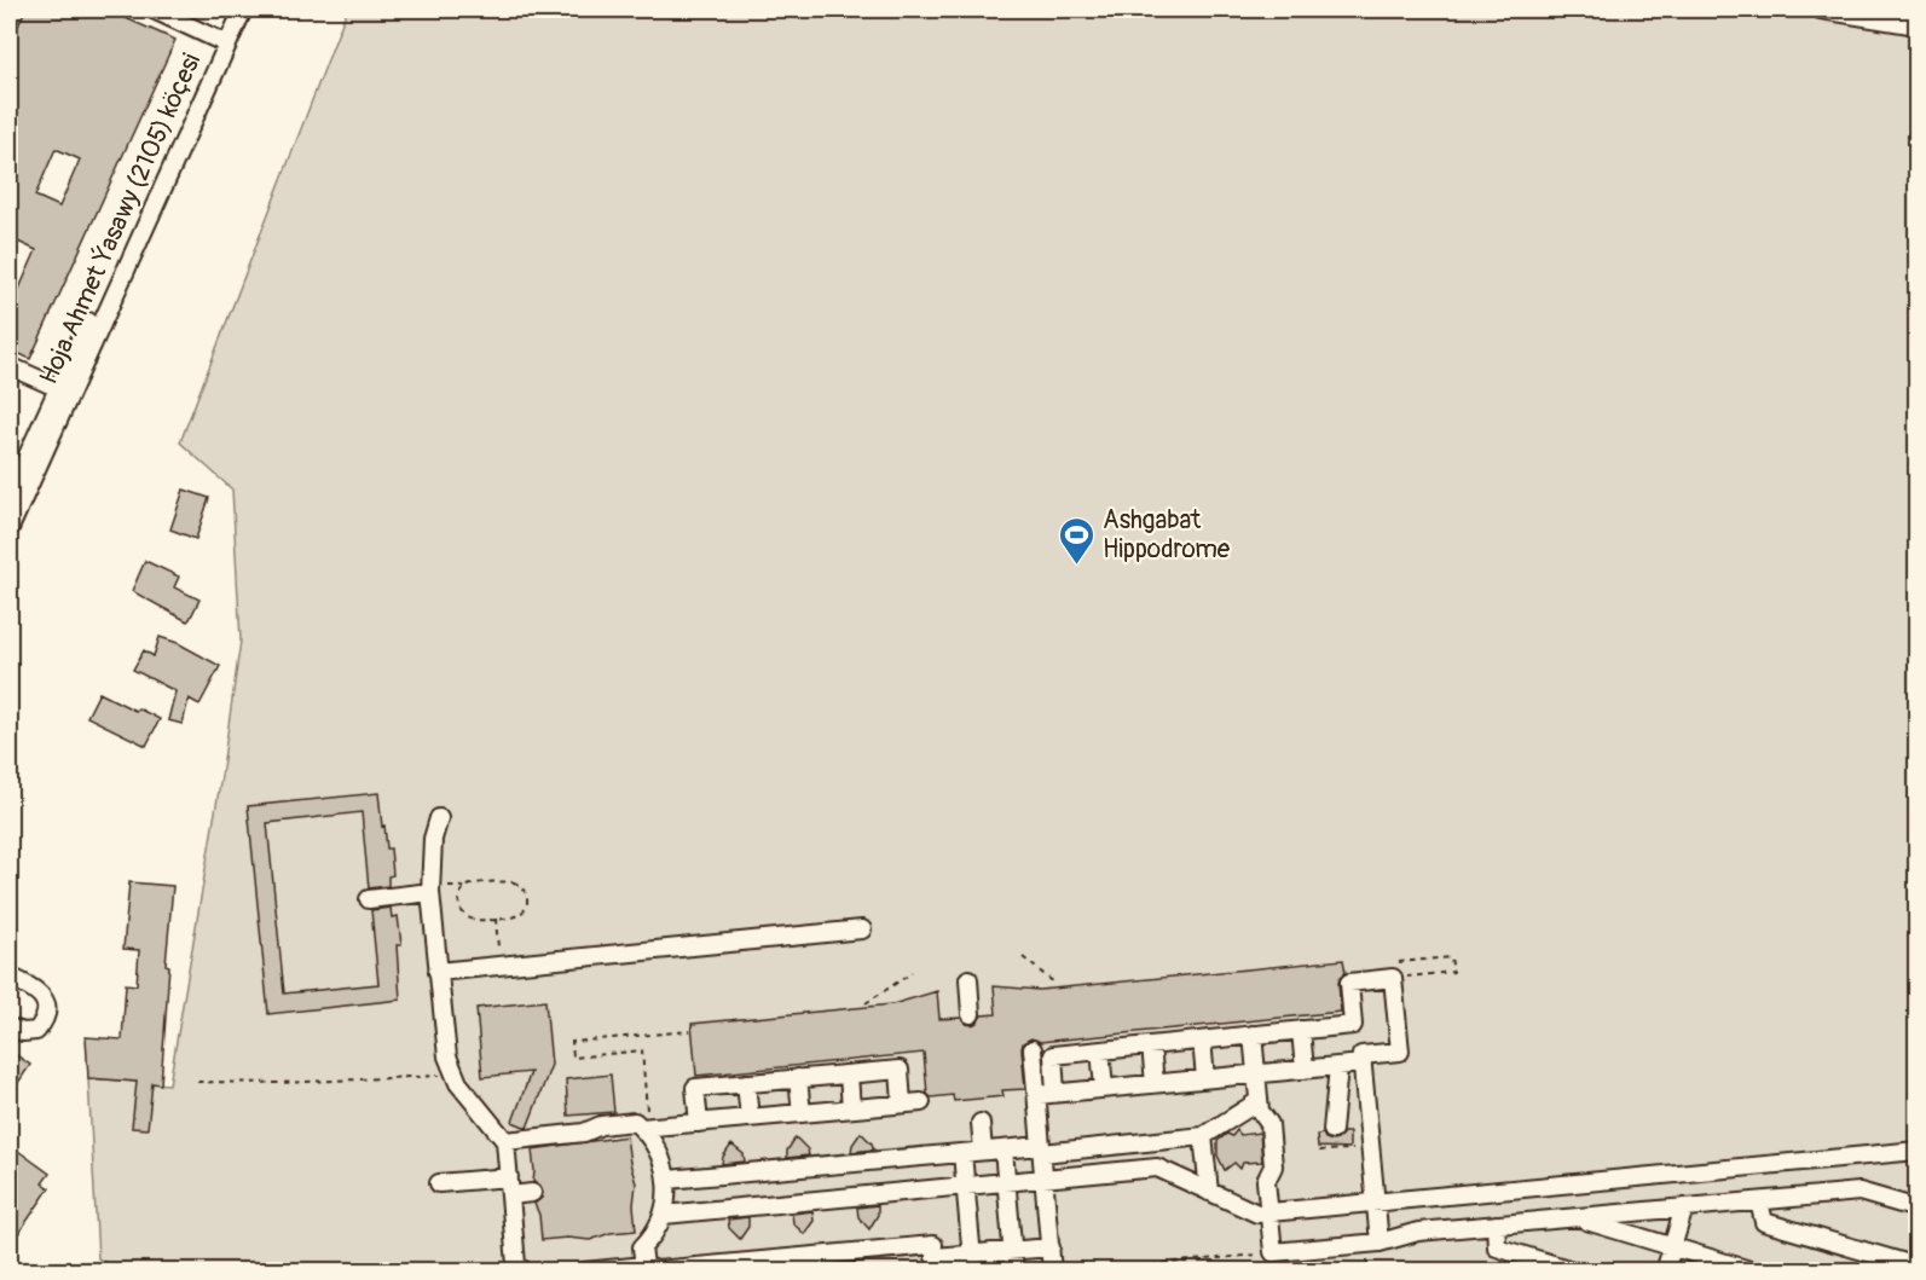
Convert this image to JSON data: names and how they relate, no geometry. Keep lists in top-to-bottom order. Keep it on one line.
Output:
{"streets":{"street":["Hoja Ahmet Ýasawy (2105) köçesi"]},"places":{"sports":["Ashgabat Hippodrome"]}}
